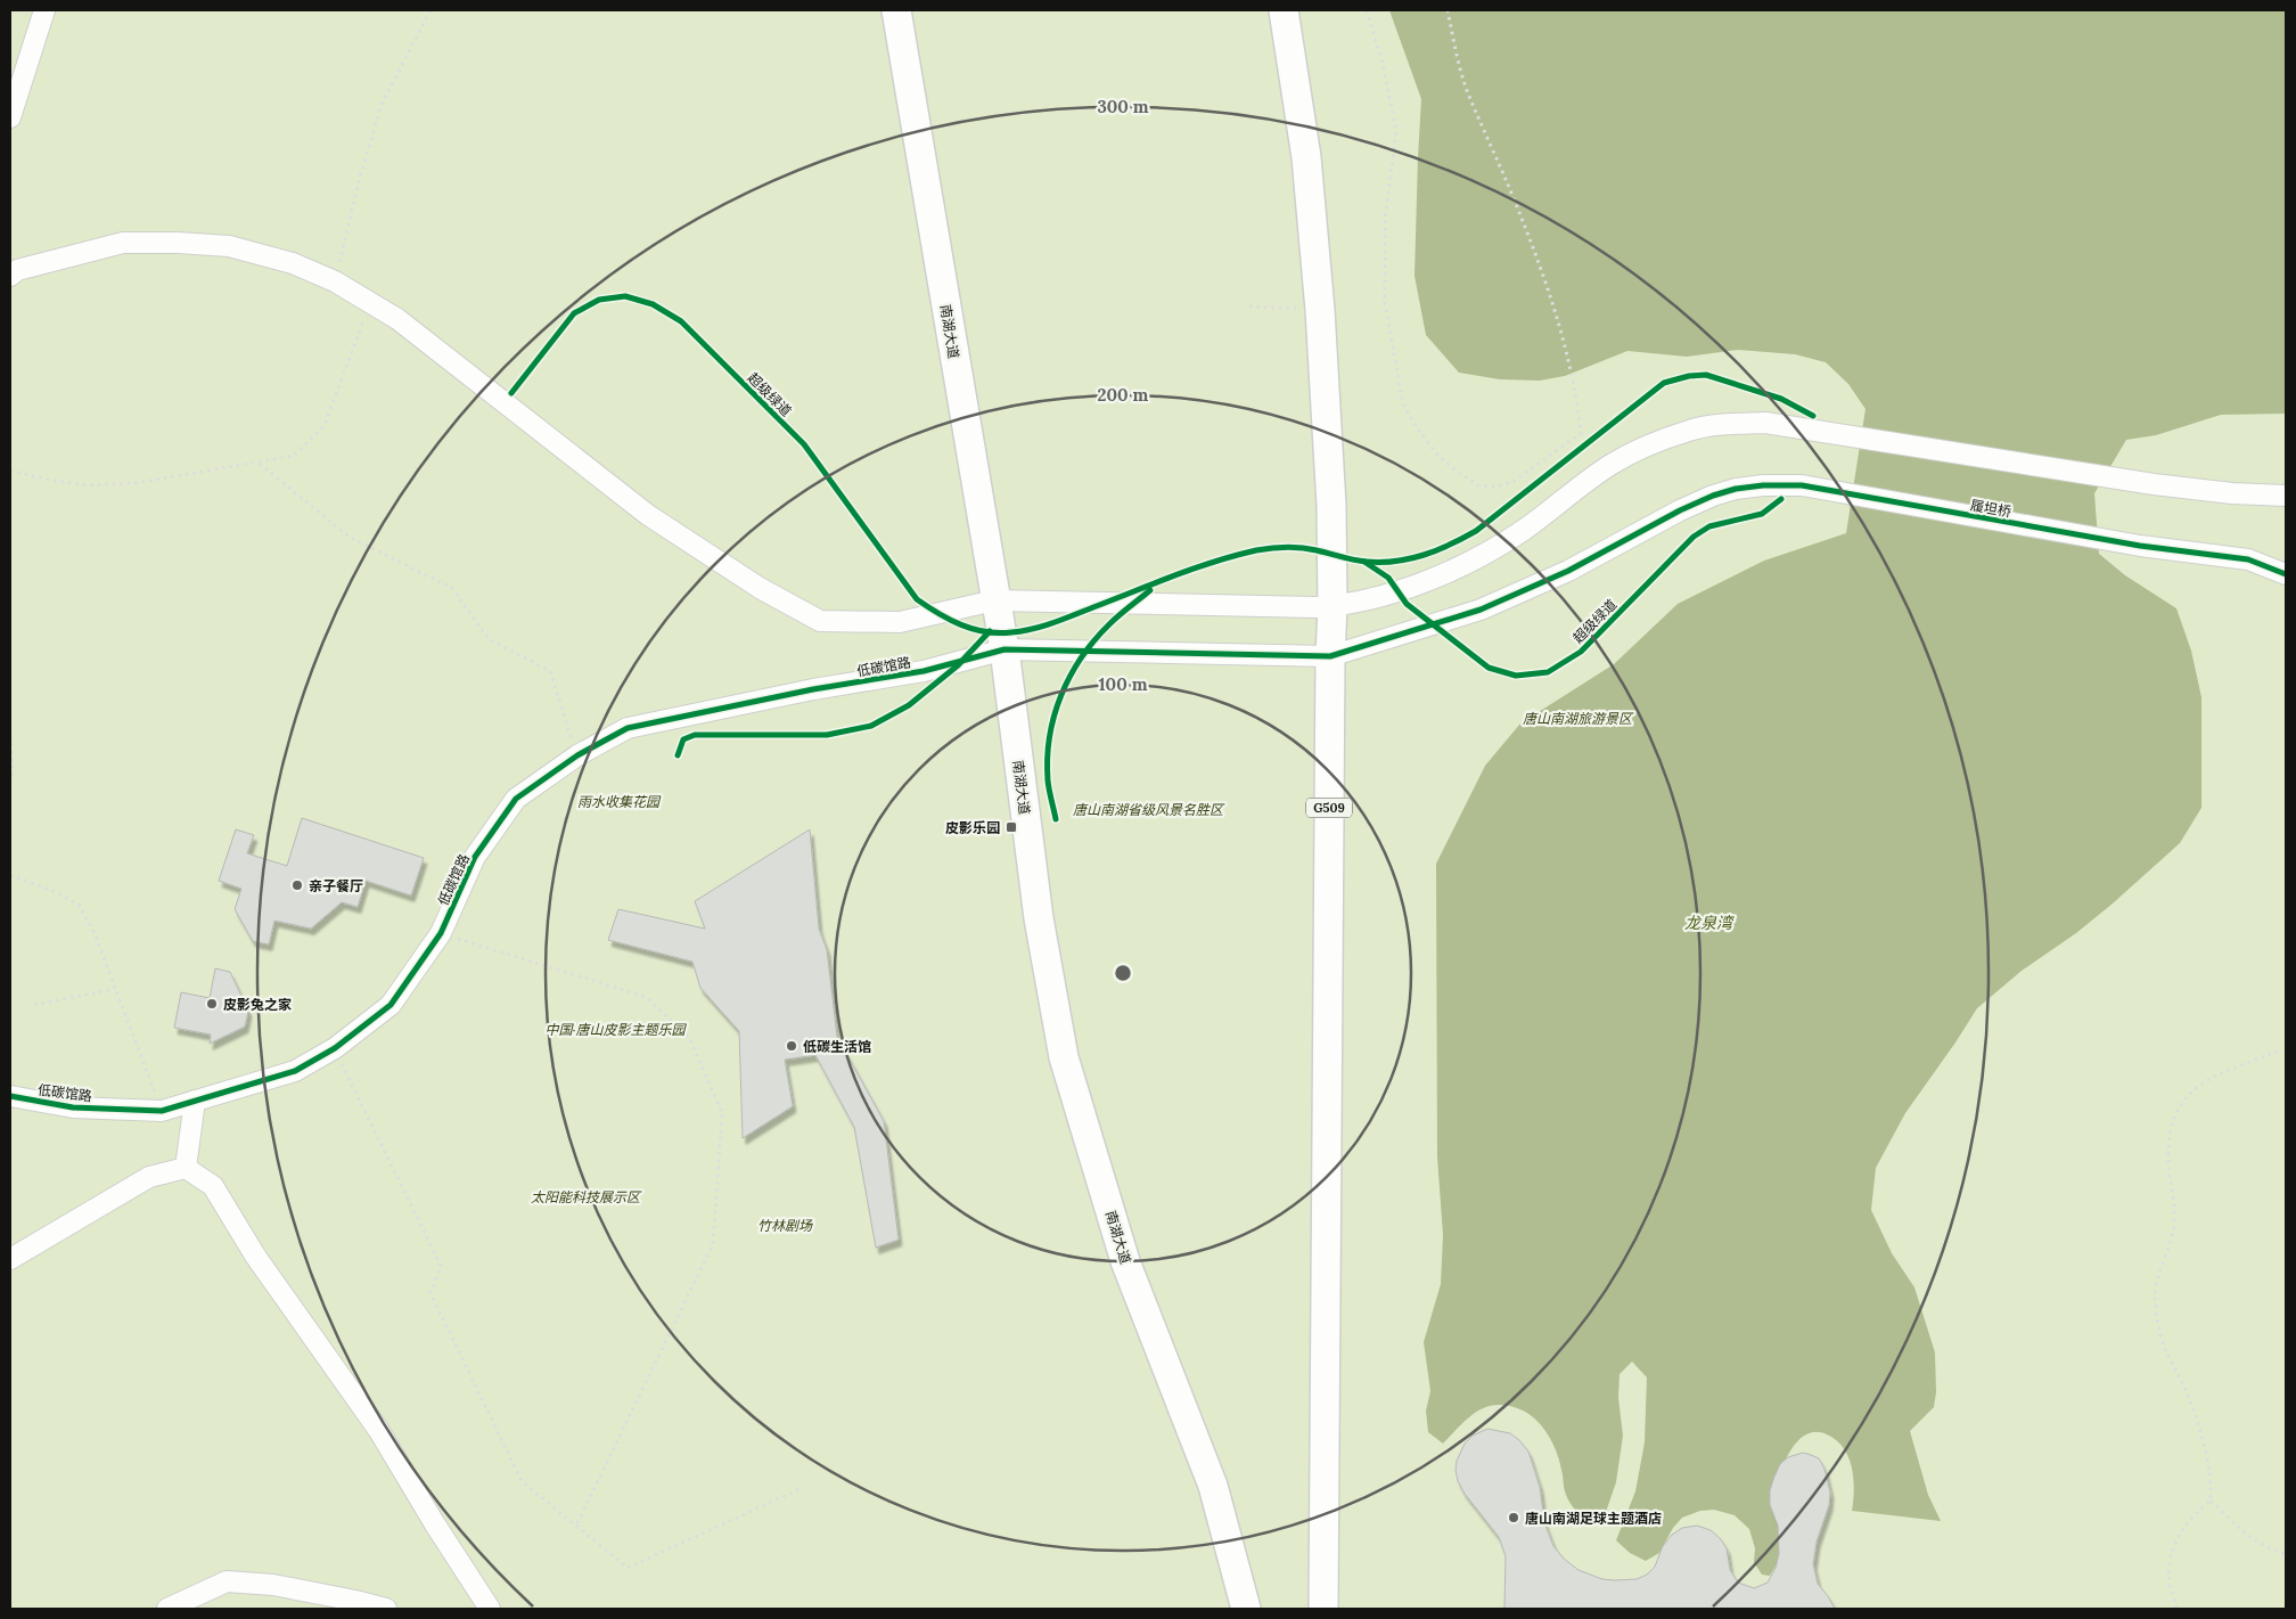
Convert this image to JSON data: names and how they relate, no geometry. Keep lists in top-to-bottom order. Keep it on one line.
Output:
{"streets":{"highway":["南湖大道","G509"],"street":["履坦桥","低碳馆路"],"cycle path":["超级绿道"]},"crossings":[["南湖大道","低碳馆路"],["履坦桥","低碳馆路"],["履坦桥","G509"],["低碳馆路","G509"]],"water":["龙泉湾"],"parks":["唐山南湖旅游景区","雨水收集花园","唐山南湖省级风景名胜区","中国·唐山皮影主题乐园","太阳能科技展示区","竹林剧场"],"places":{"transit":["皮影乐园"],"other":["亲子餐厅","皮影兔之家","低碳生活馆","唐山南湖足球主题酒店"]},"rings":["300 m","200 m","100 m"]}
